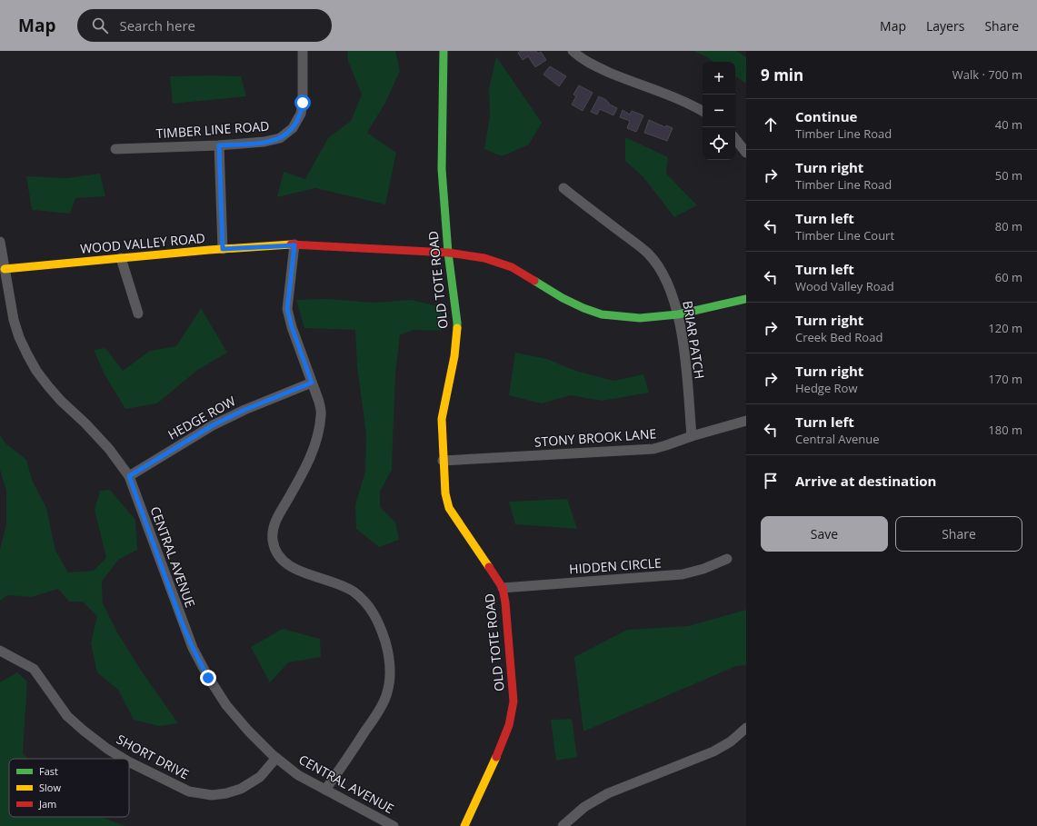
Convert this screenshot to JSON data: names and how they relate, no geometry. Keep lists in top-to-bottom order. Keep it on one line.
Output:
{"streets":{"street":["TIMBER LINE ROAD","WOOD VALLEY ROAD","OLD TOTE ROAD","BRIAR PATCH","HEDGE ROW","STONY BROOK LANE","CENTRAL AVENUE","HIDDEN CIRCLE","SHORT DRIVE"]},"crossings":[["WOOD VALLEY ROAD","OLD TOTE ROAD"],["WOOD VALLEY ROAD","BRIAR PATCH"],["WOOD VALLEY ROAD","CENTRAL AVENUE"],["OLD TOTE ROAD","STONY BROOK LANE"],["OLD TOTE ROAD","HIDDEN CIRCLE"],["BRIAR PATCH","STONY BROOK LANE"],["HEDGE ROW","CENTRAL AVENUE"],["CENTRAL AVENUE","SHORT DRIVE"]],"legend":["Fast","Slow","Jam"],"page":{"header":"Map","search":"Search here","nav":["Map","Layers","Share"],"heading":["9 min","Walk · 700 m"],"map_buttons":["+","−"],"list":[["Continue","Timber Line Road","40 m"],["Turn right","Timber Line Road","50 m"],["Turn left","Timber Line Court","80 m"],["Turn left","Wood Valley Road","60 m"],["Turn right","Creek Bed Road","120 m"],["Turn right","Hedge Row","170 m"],["Turn left","Central Avenue","180 m"],"Arrive at destination"],"buttons":["Save","Share"]}}
